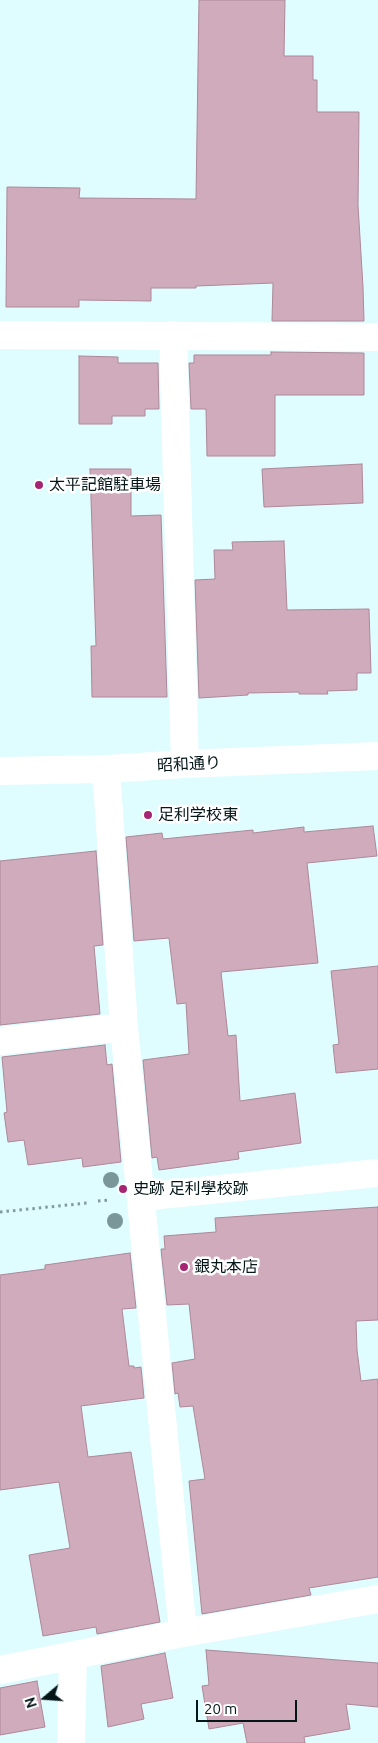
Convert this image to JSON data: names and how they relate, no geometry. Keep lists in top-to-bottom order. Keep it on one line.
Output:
{"streets":{"main road":["昭和通り"]},"places":["太平記館駐車場","足利学校東","史跡 足利學校跡","銀丸本店"],"scale_bar":"20 m","north":"left"}
